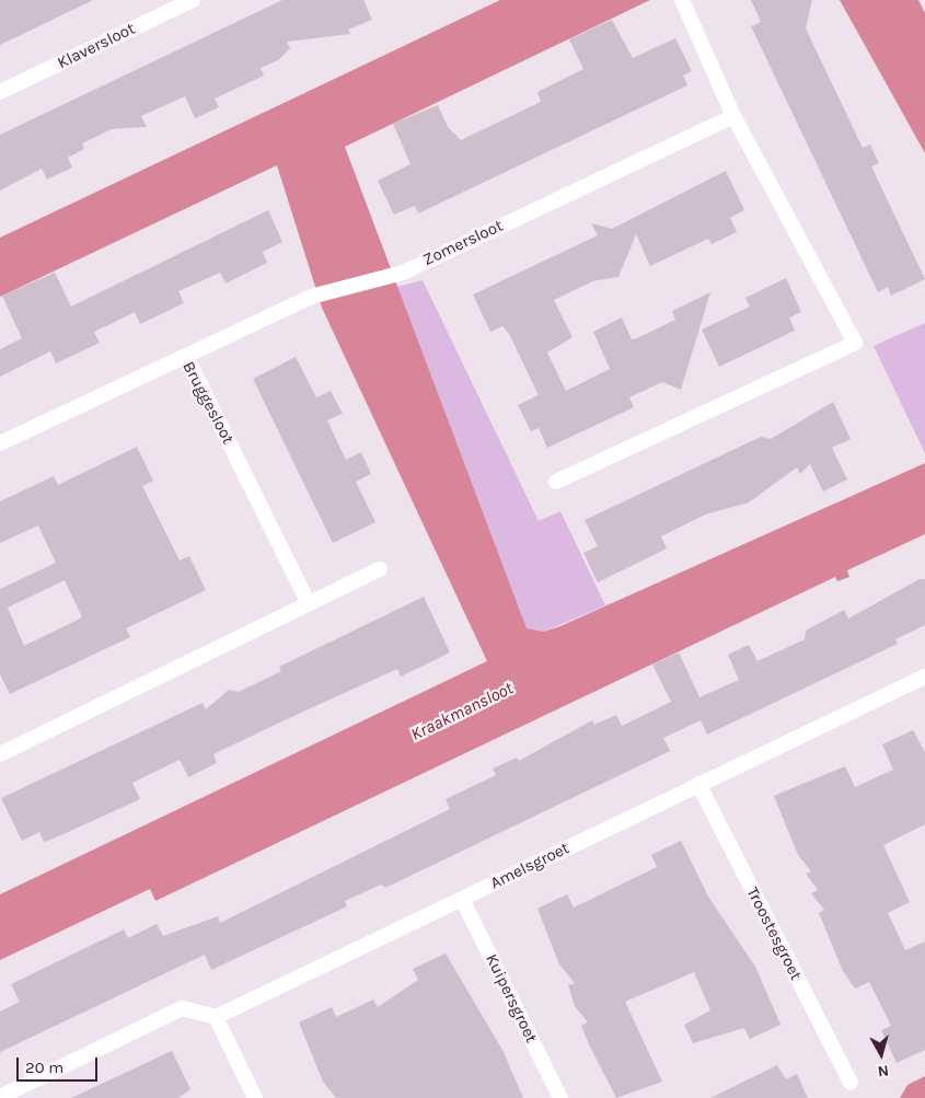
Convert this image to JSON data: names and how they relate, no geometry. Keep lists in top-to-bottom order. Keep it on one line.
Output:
{"streets":{"street":["Klaversloot","Zomersloot","Bruggesloot","Amelsgroet","Troostesgroet","Kuipersgroet"]},"crossings":[["Zomersloot","Bruggesloot"],["Amelsgroet","Troostesgroet"],["Amelsgroet","Kuipersgroet"]],"water":["Kraakmansloot"],"scale_bar":"20 m","north":"bottom"}
